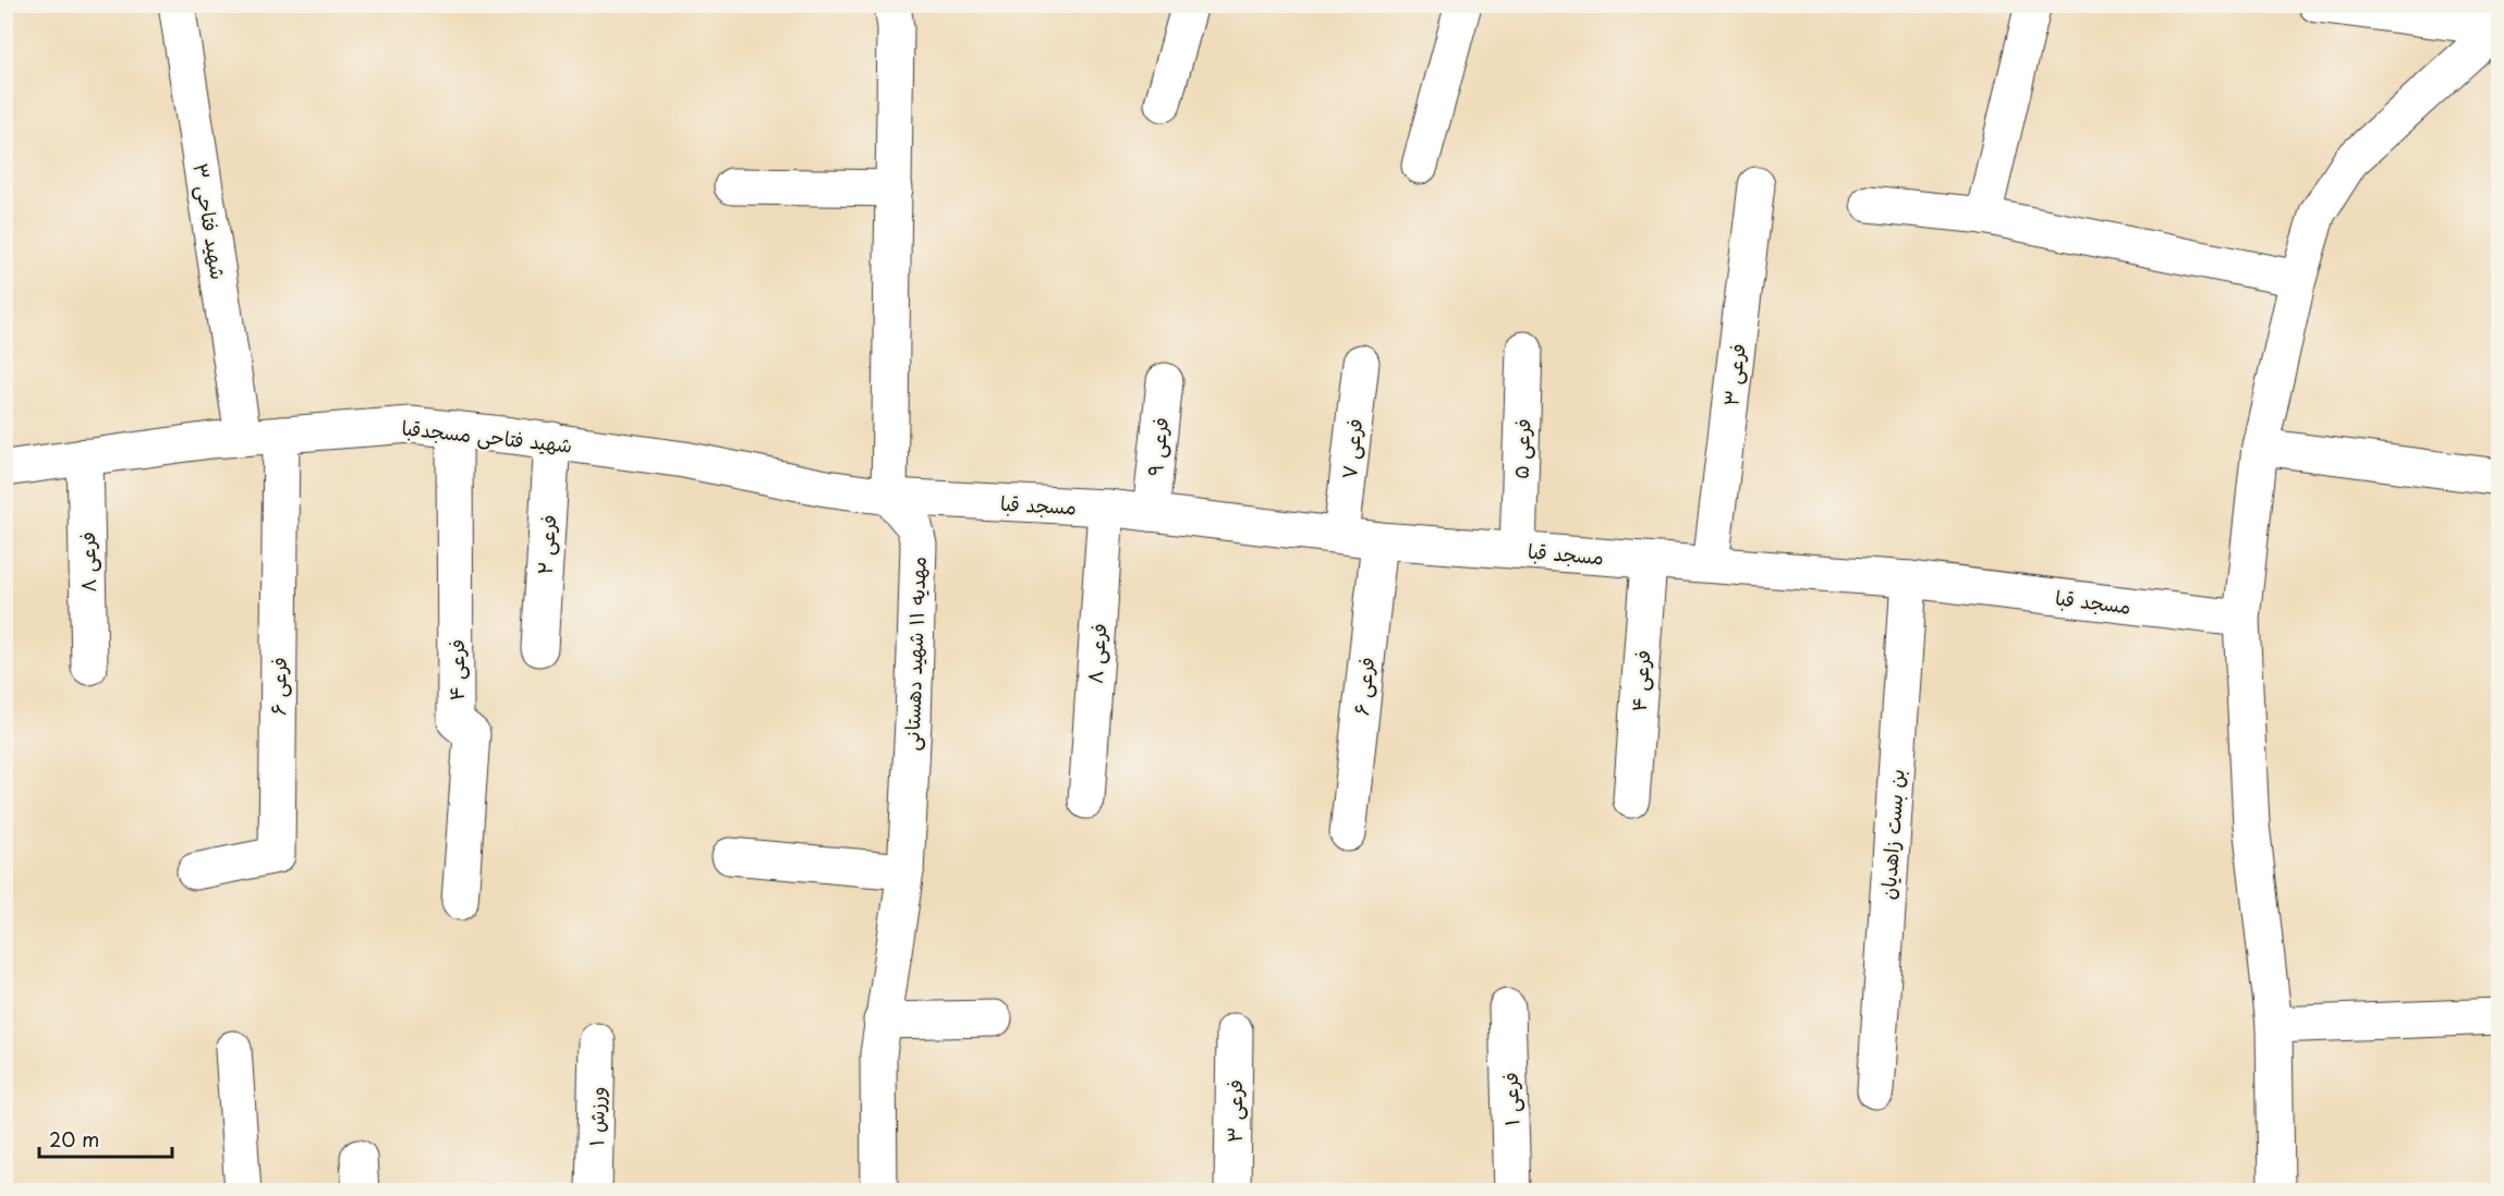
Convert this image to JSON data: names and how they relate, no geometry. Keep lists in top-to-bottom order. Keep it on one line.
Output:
{"streets":{"street":["شهید فتاحی ۳","فرعی ۳","شهید فتاحی مسجدقبا","فرعی ۹","فرعی ۷","فرعی ۵","مسجد قبا","فرعی ۲","فرعی ۸","مهدیه ۱۱ شهید دهستانی","فرعی ۴","فرعی ۶","بن بست زاهدیان","فرعی ۱","ورزش ۱"]},"crossings":[["شهید فتاحی ۳","شهید فتاحی مسجدقبا"],["فرعی ۳","مسجد قبا"],["شهید فتاحی مسجدقبا","مسجد قبا"],["شهید فتاحی مسجدقبا","فرعی ۲"],["شهید فتاحی مسجدقبا","فرعی ۸"],["شهید فتاحی مسجدقبا","مهدیه ۱۱ شهید دهستانی"],["شهید فتاحی مسجدقبا","فرعی ۴"],["شهید فتاحی مسجدقبا","فرعی ۶"],["فرعی ۹","مسجد قبا"],["فرعی ۷","مسجد قبا"],["فرعی ۵","مسجد قبا"],["مسجد قبا","فرعی ۸"],["مسجد قبا","مهدیه ۱۱ شهید دهستانی"],["مسجد قبا","فرعی ۴"],["مسجد قبا","فرعی ۶"],["مسجد قبا","بن بست زاهدیان"]],"scale_bar":"20 m"}
